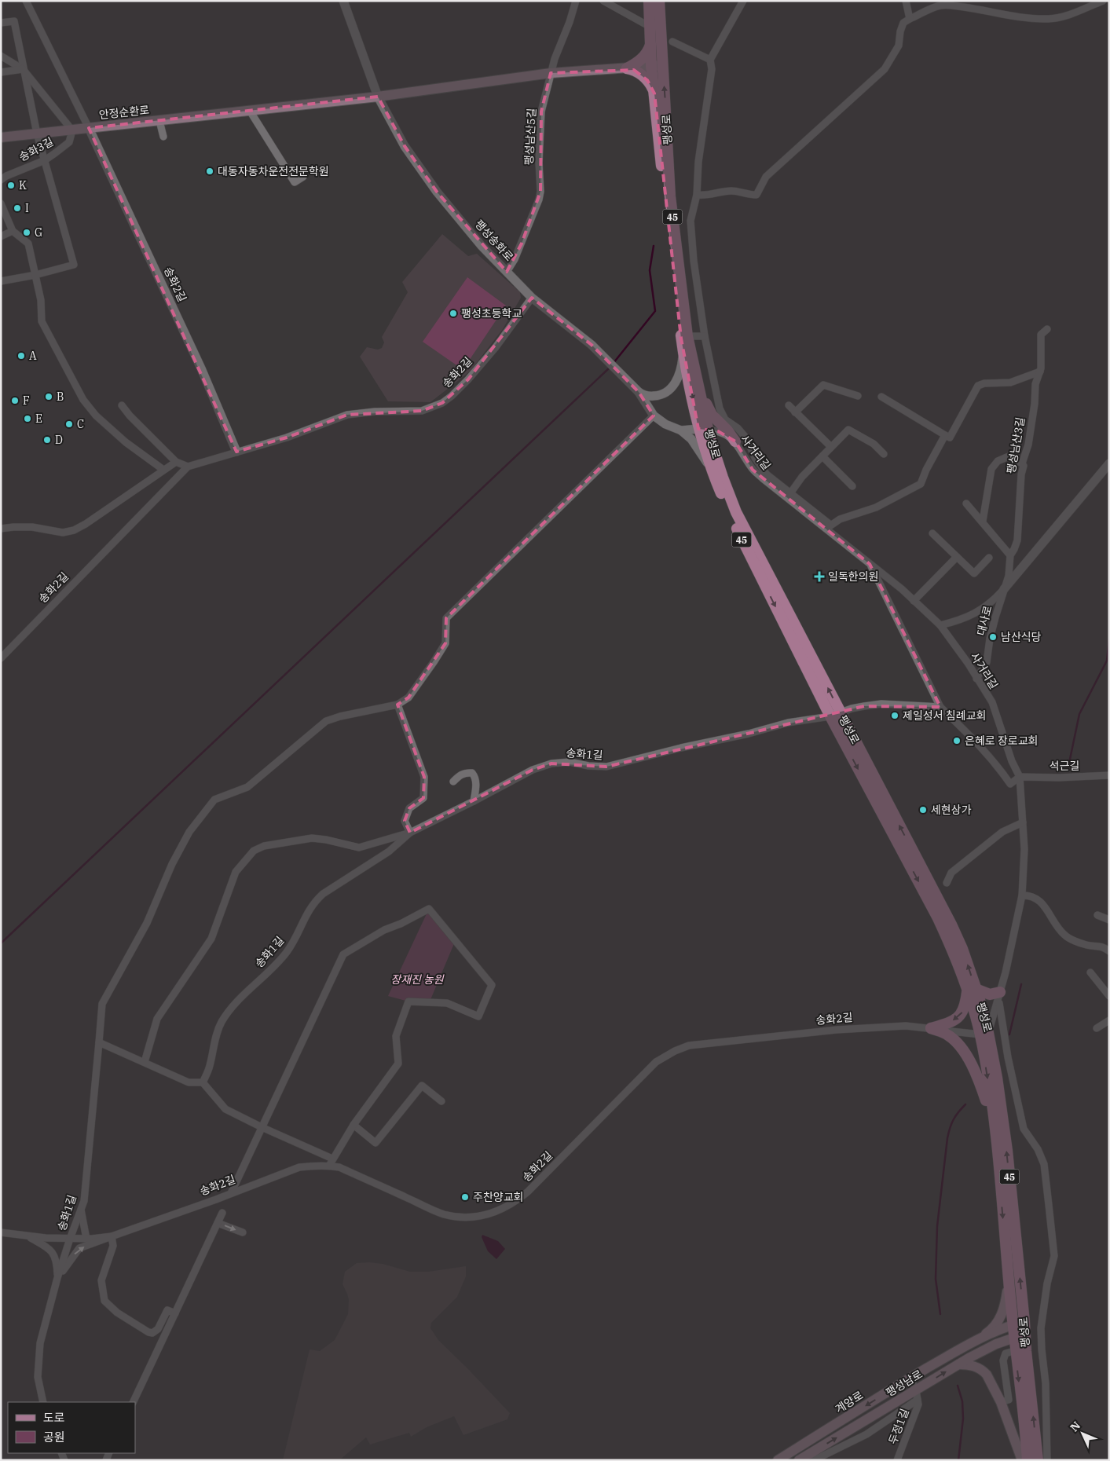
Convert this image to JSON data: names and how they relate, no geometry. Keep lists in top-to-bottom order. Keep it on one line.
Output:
{"streets":{"main road":["안정순환로","팽성로","45","팽성남로","계양로"],"street":["팽성남산5길","송화3길","팽성송화로","송화2길","팽성남산3길","사거리길","대사로","송화1길","석근길","두정1길"]},"crossings":[["안정순환로","팽성로"],["안정순환로","팽성남산5길"],["안정순환로","송화3길"],["안정순환로","팽성송화로"],["안정순환로","송화2길"],["팽성로","팽성송화로"],["팽성로","송화2길"],["팽성로","사거리길"],["팽성로","송화1길"],["팽성로","팽성남로"],["팽성남산5길","팽성송화로"],["팽성송화로","송화2길"],["팽성송화로","사거리길"],["송화2길","사거리길"],["송화2길","송화1길"],["팽성남산3길","대사로"],["사거리길","대사로"],["사거리길","석근길"],["송화1길","석근길"],["팽성남로","두정1길"],["계양로","두정1길"]],"one_way":["팽성남로","계양로"],"parks":["장재진 농원"],"places":{"other":["대동자동차운전전문학원","K","I","G","팽성초등학교","A","B","F","E","C","D","남산식당","제일성서 침례교회","은혜로 장로교회","세현상가","주찬양교회"],"health":["일독한의원"]},"legend":["도로","공원"],"north":"top left"}
